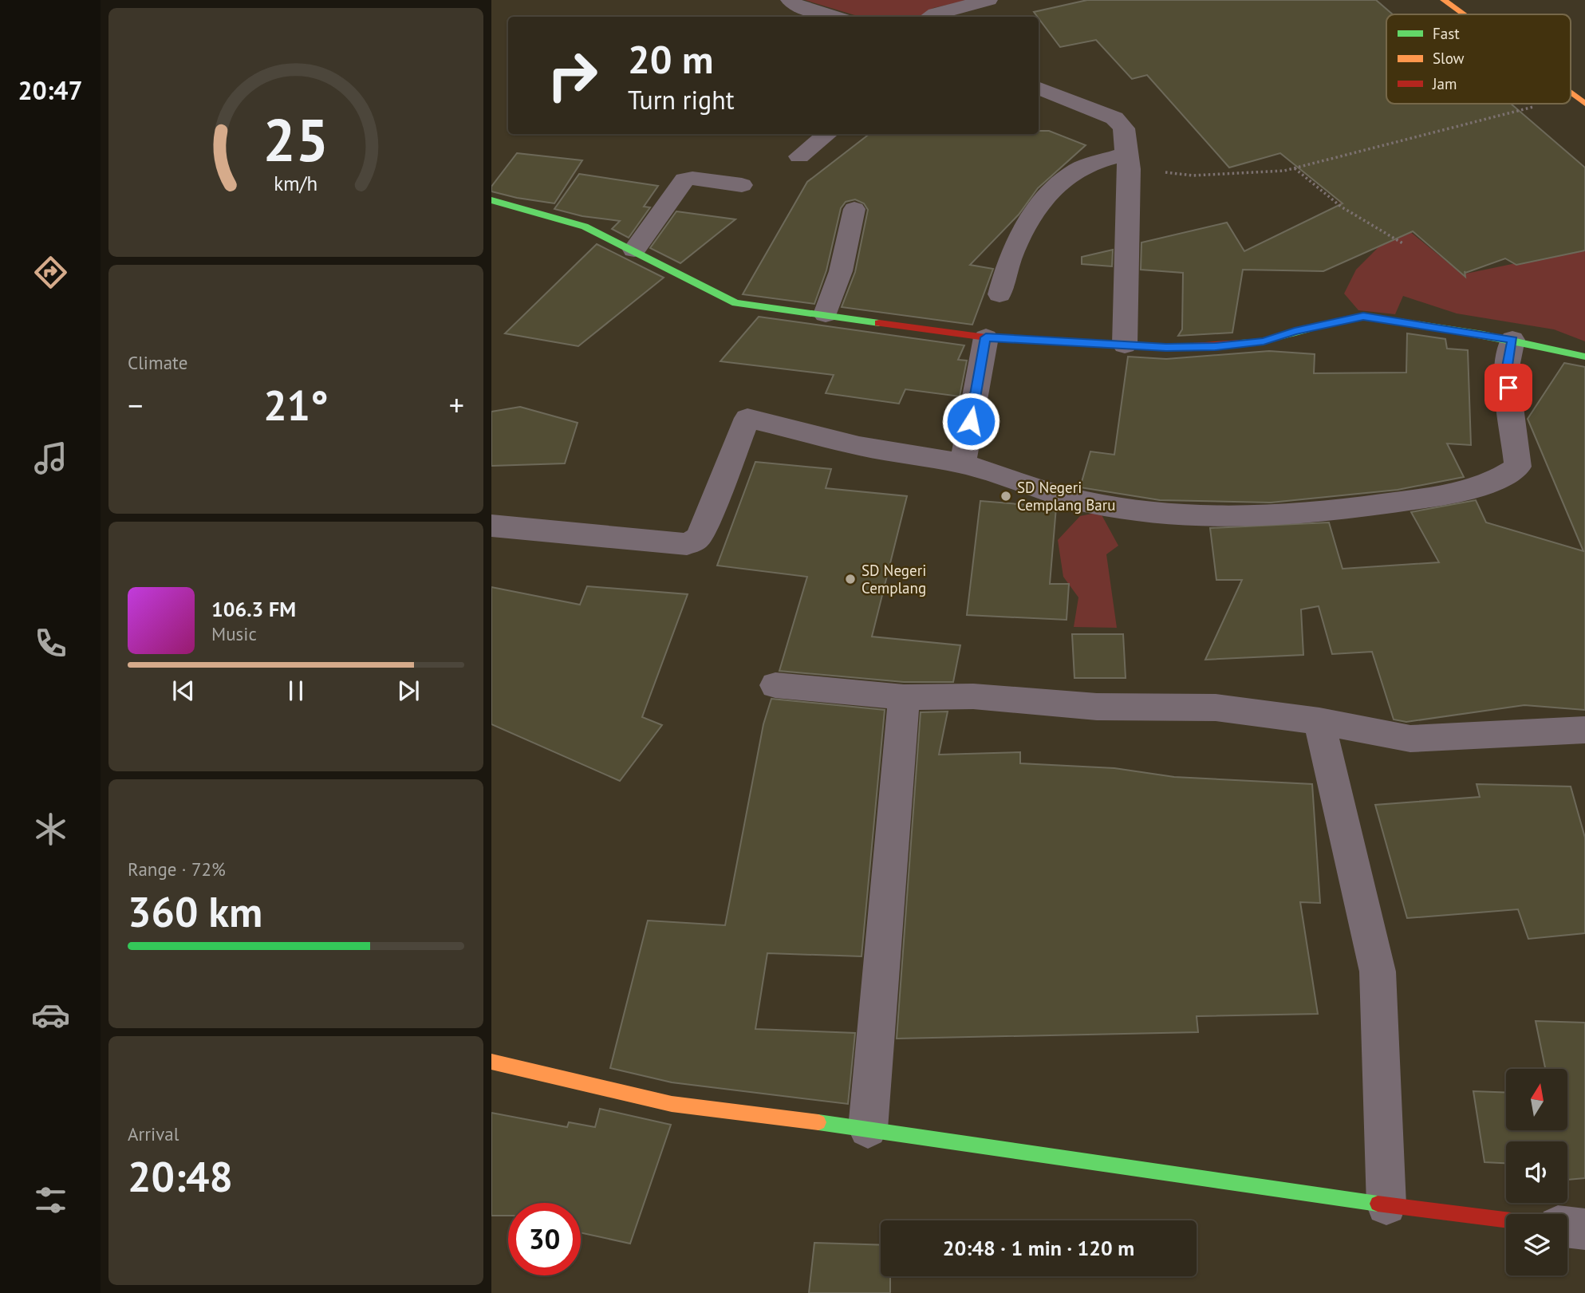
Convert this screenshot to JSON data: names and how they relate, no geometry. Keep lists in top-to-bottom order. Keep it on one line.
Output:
{"places":["SD Negeri Cemplang Baru","SD Negeri Cemplang"],"legend":["Fast","Slow","Jam"],"north":"top","page":{"tabs":"20:47","turn":["20 m","Turn right"],"tile":["Climate",["Range · 72%","360 km"],["Arrival","20:48"]],"heat":["−","21°","+"],"song":["106.3 FM","Music"],"limit":"30","trip":"20:48 · 1 min · 120 m","gauge":["25","km/h"]}}
